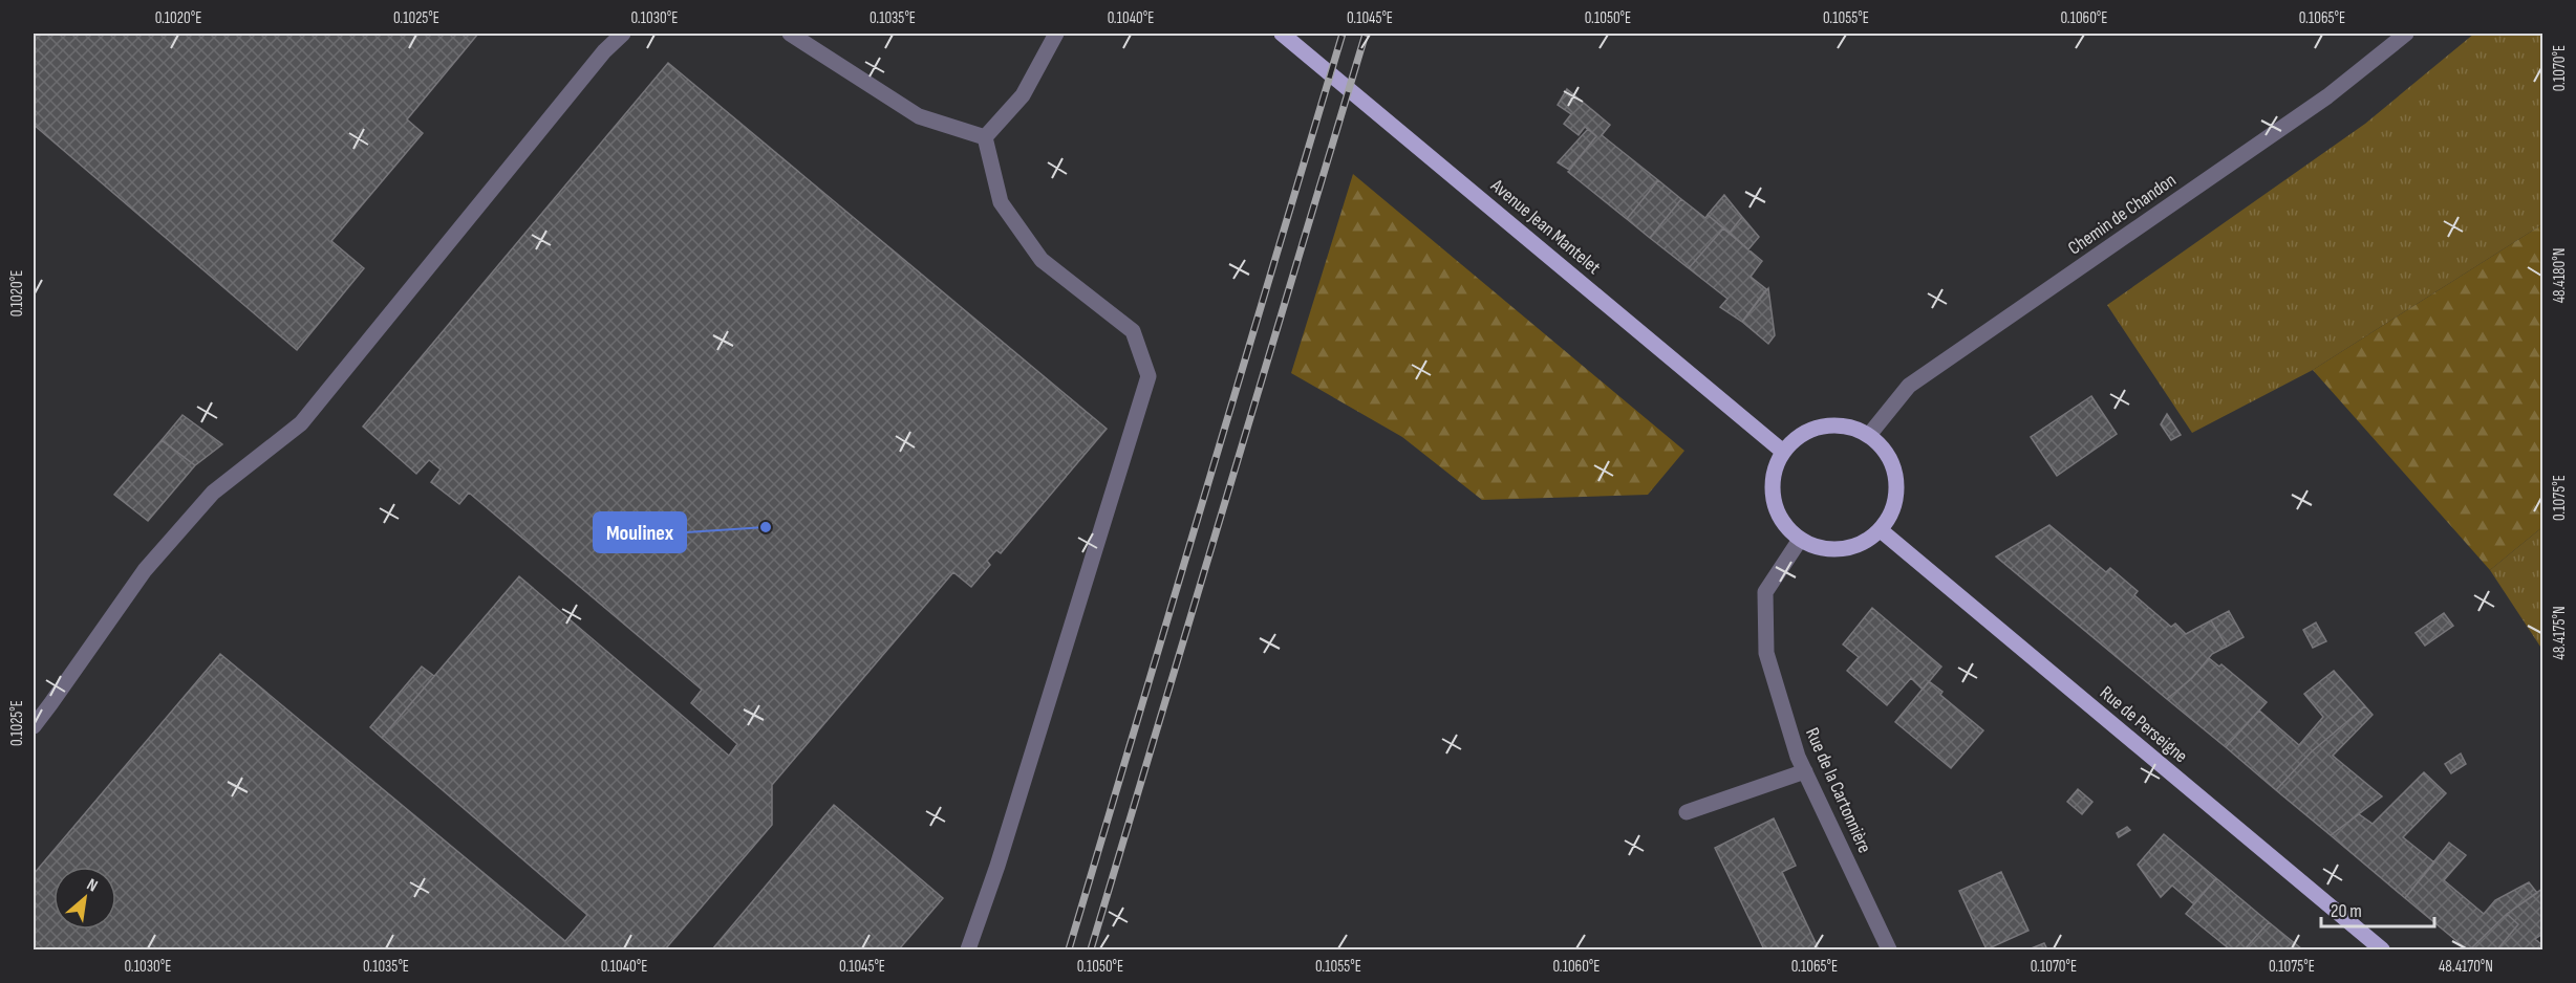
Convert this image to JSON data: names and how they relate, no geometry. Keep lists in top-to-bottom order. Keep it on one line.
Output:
{"streets":{"main road":["Avenue Jean Mantelet","Rue de Perseigne"],"street":["Chemin de Chandon","Rue de la Cartonnière"]},"crossings":[["Chemin de Chandon","Avenue Jean Mantelet"],["Chemin de Chandon","Rue de Perseigne"],["Chemin de Chandon","Rue de la Cartonnière"],["Avenue Jean Mantelet","Rue de Perseigne"],["Avenue Jean Mantelet","Rue de la Cartonnière"],["Rue de Perseigne","Rue de la Cartonnière"]],"places":["Moulinex"],"scale_bar":"20 m","north":"top right","coordinates":["0.1020°E","0.1025°E","0.1030°E","0.1035°E","0.1040°E","0.1045°E","0.1050°E","0.1055°E","0.1060°E","0.1065°E","0.1070°E","48.4180°N","0.1075°E","48.4175°N","48.4170°N"]}
